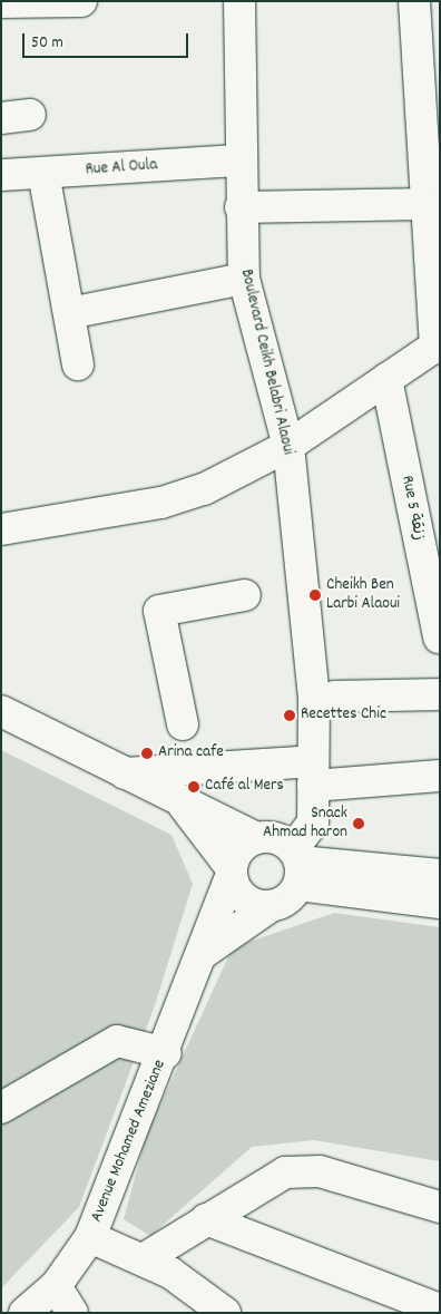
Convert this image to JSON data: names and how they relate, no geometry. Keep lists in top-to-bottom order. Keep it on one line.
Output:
{"streets":{"street":["Rue Al Oula","Boulevard Ceikh Belabri Alaoui","Rue 5 زنقة","Avenue Mohamed Ameziane"]},"crossings":[["Rue Al Oula","Boulevard Ceikh Belabri Alaoui"],["Boulevard Ceikh Belabri Alaoui","Avenue Mohamed Ameziane"]],"places":["Cheikh Ben Larbi Alaoui","Recettes Chic","Arina cafe","Café al Mers","Snack Ahmad haron"],"scale_bar":"50 m"}
